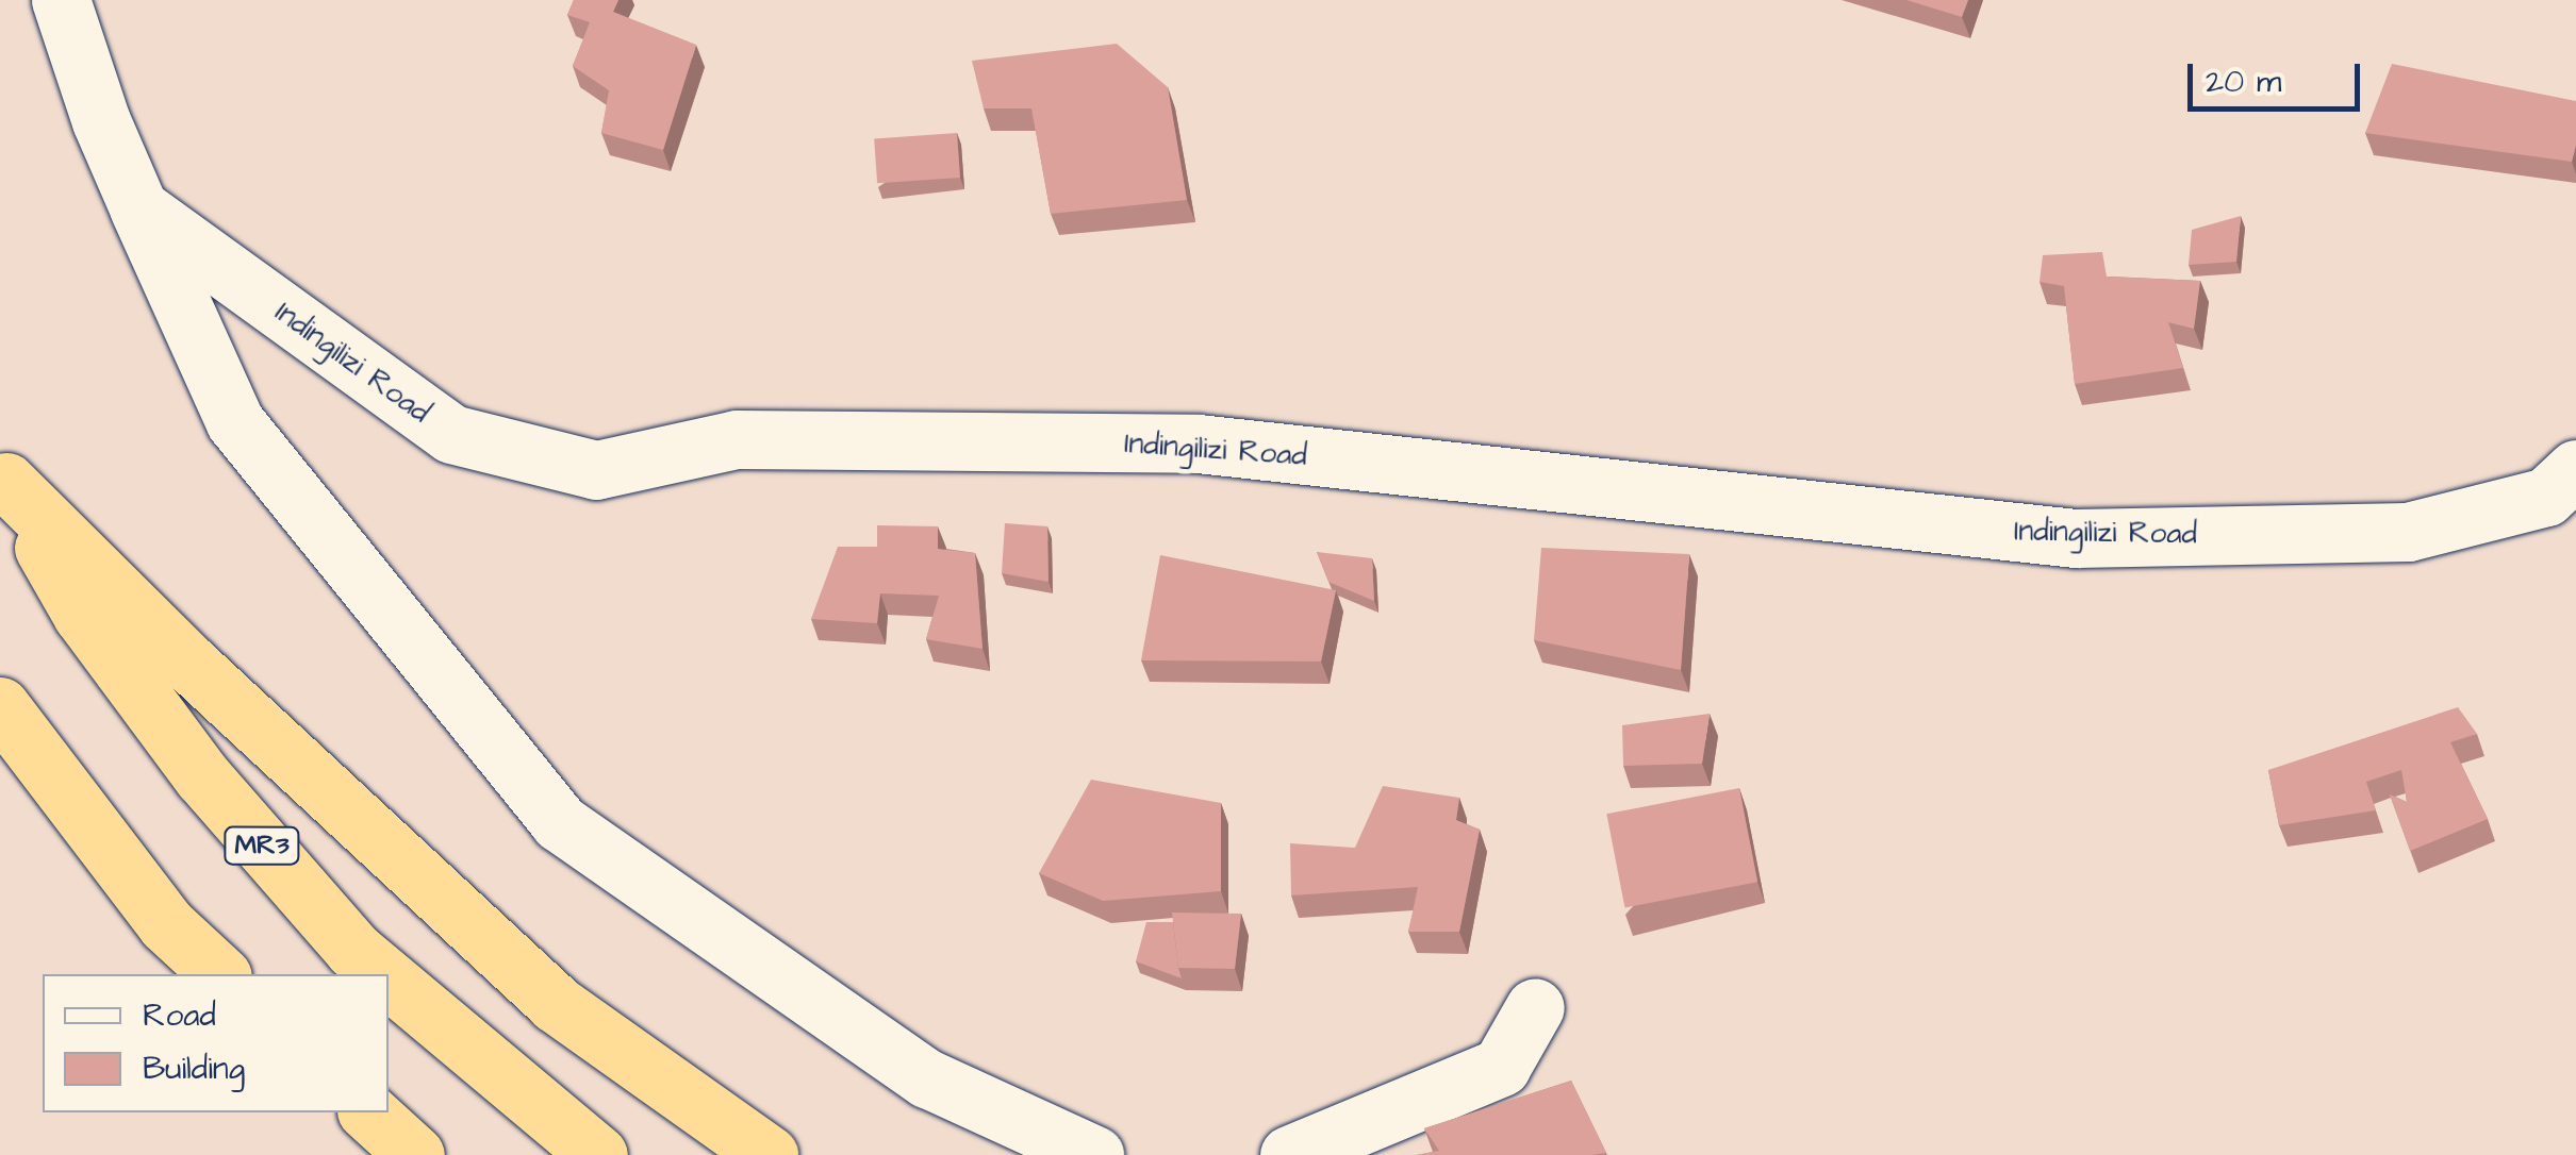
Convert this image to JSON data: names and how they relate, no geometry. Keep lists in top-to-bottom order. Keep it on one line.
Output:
{"streets":{"highway":["MR3"],"street":["Indingilizi Road"]},"legend":["Road","Building"],"scale_bar":"20 m"}
